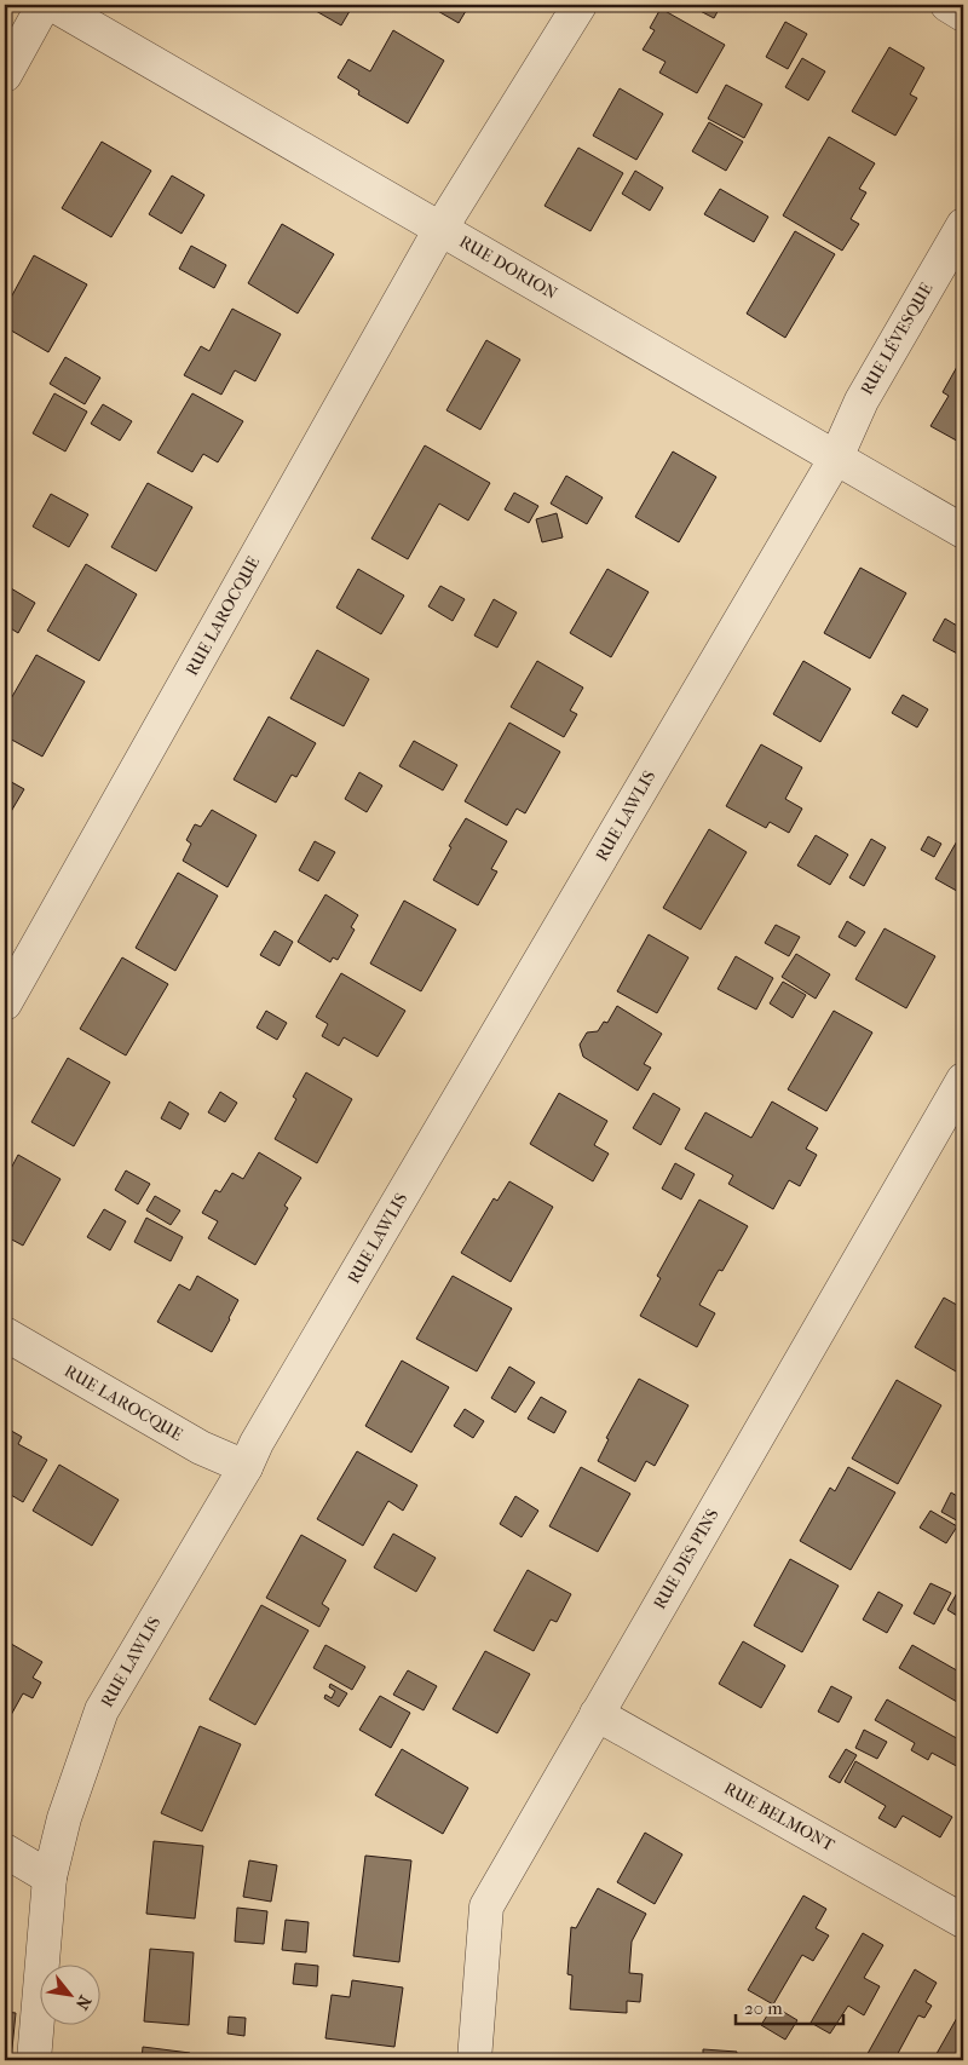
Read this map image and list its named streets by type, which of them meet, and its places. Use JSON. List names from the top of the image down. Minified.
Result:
{"streets":{"street":["RUE DORION","RUE LÉVESQUE","RUE LAROCQUE","RUE LAWLIS","RUE DES PINS","RUE BELMONT"]},"crossings":[["RUE DORION","RUE LÉVESQUE"],["RUE DORION","RUE LAROCQUE"],["RUE DORION","RUE LAWLIS"],["RUE LÉVESQUE","RUE LAWLIS"],["RUE LAROCQUE","RUE LAWLIS"],["RUE DES PINS","RUE BELMONT"]],"scale_bar":"20 m","north":"bottom right"}
